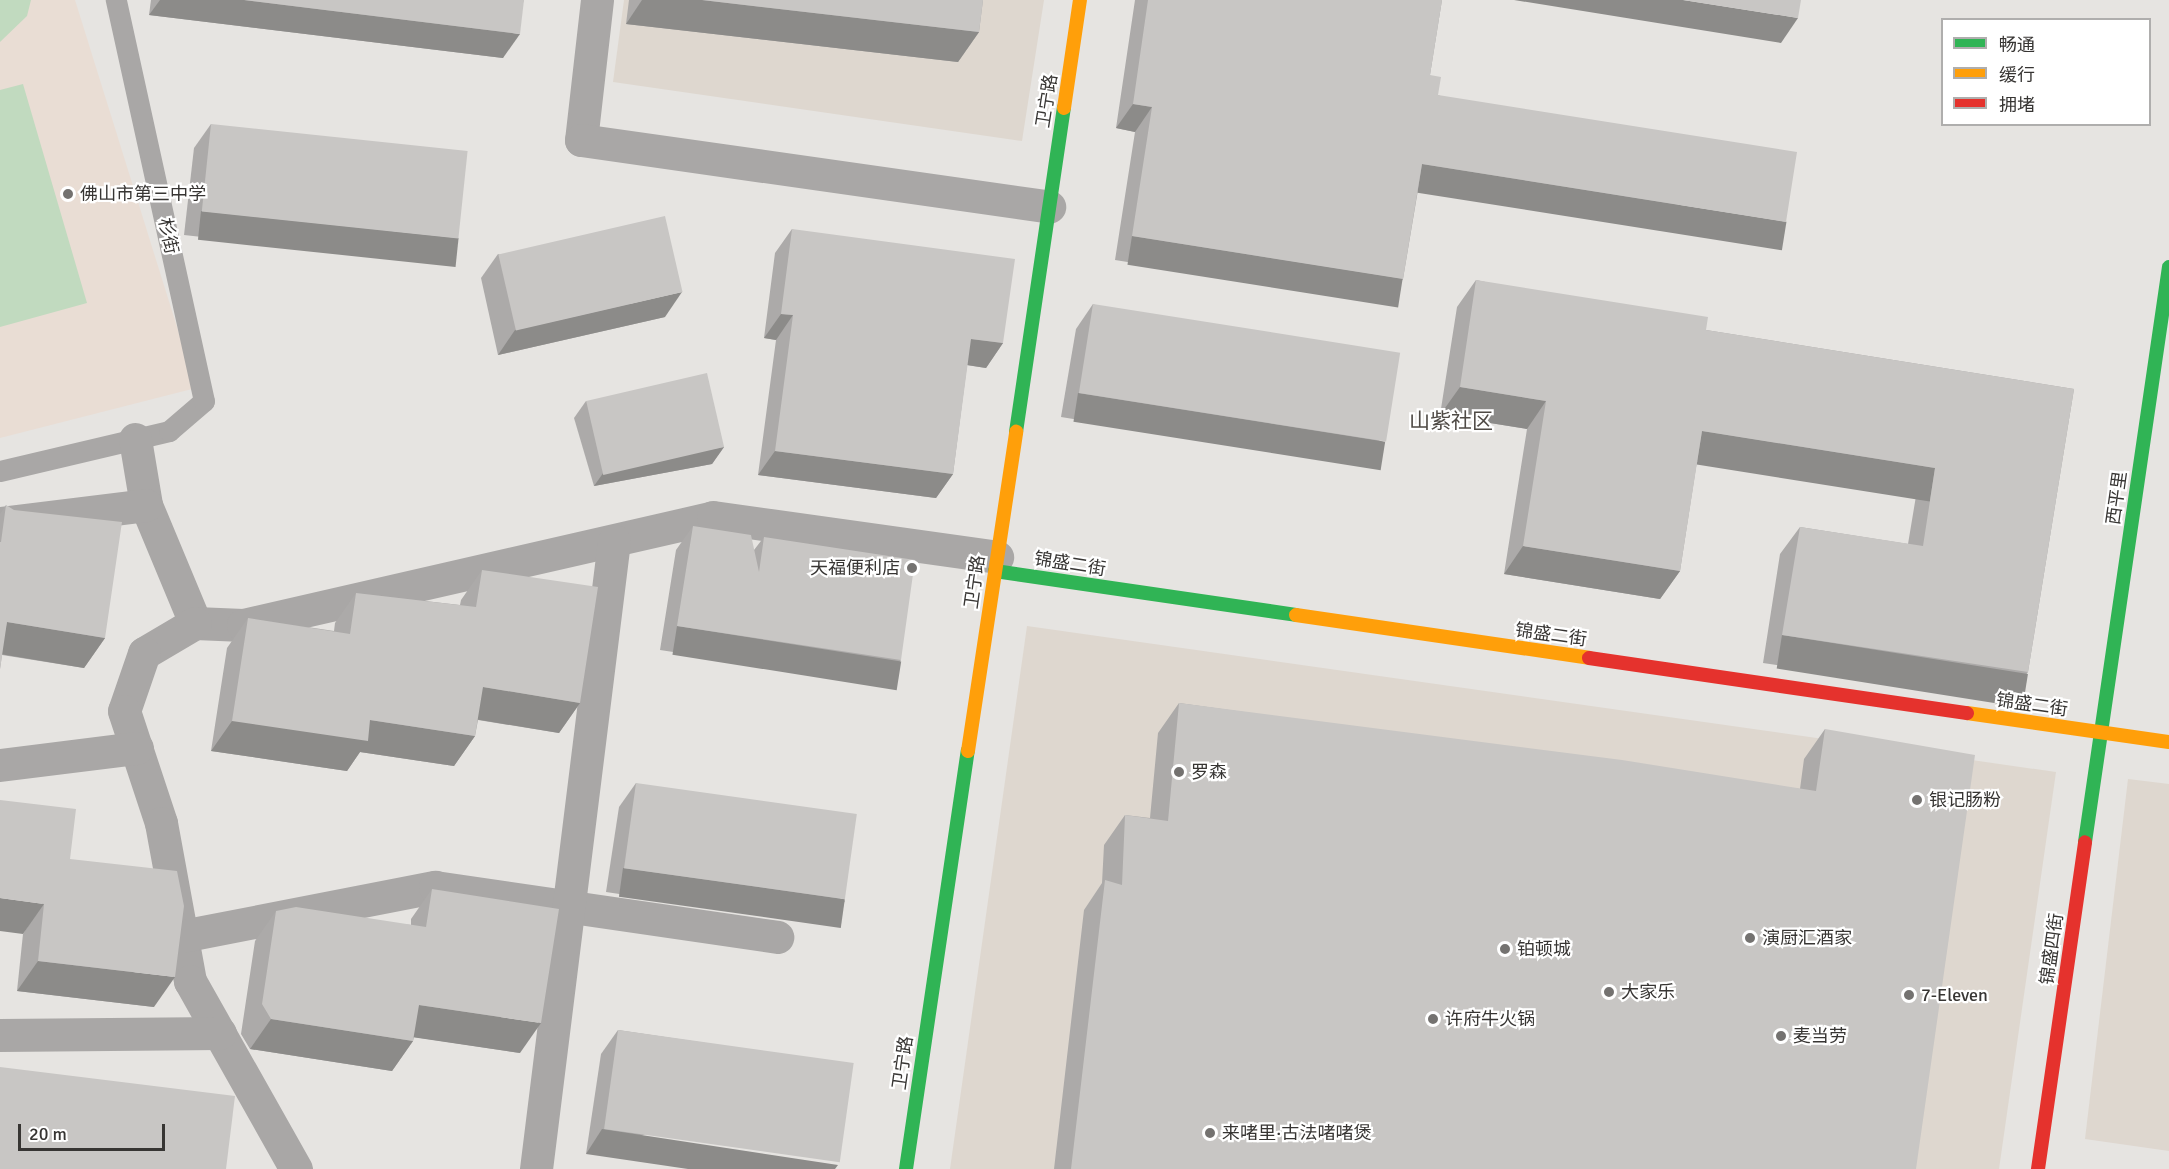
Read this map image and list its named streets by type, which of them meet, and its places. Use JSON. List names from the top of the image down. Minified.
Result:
{"streets":{"street":["卫宁路","西平里","锦盛二街","锦盛四街"],"lane":["杉街"]},"crossings":[["卫宁路","锦盛二街"],["西平里","锦盛二街"],["西平里","锦盛四街"],["锦盛二街","锦盛四街"]],"districts":["山紫社区"],"places":["佛山市第三中学","天福便利店","罗森","银记肠粉","演厨汇酒家","铂顿城","大家乐","7-Eleven","许府牛火锅","麦当劳","来啫里·古法啫啫煲"],"legend":["畅通","缓行","拥堵"],"scale_bar":"20 m"}
